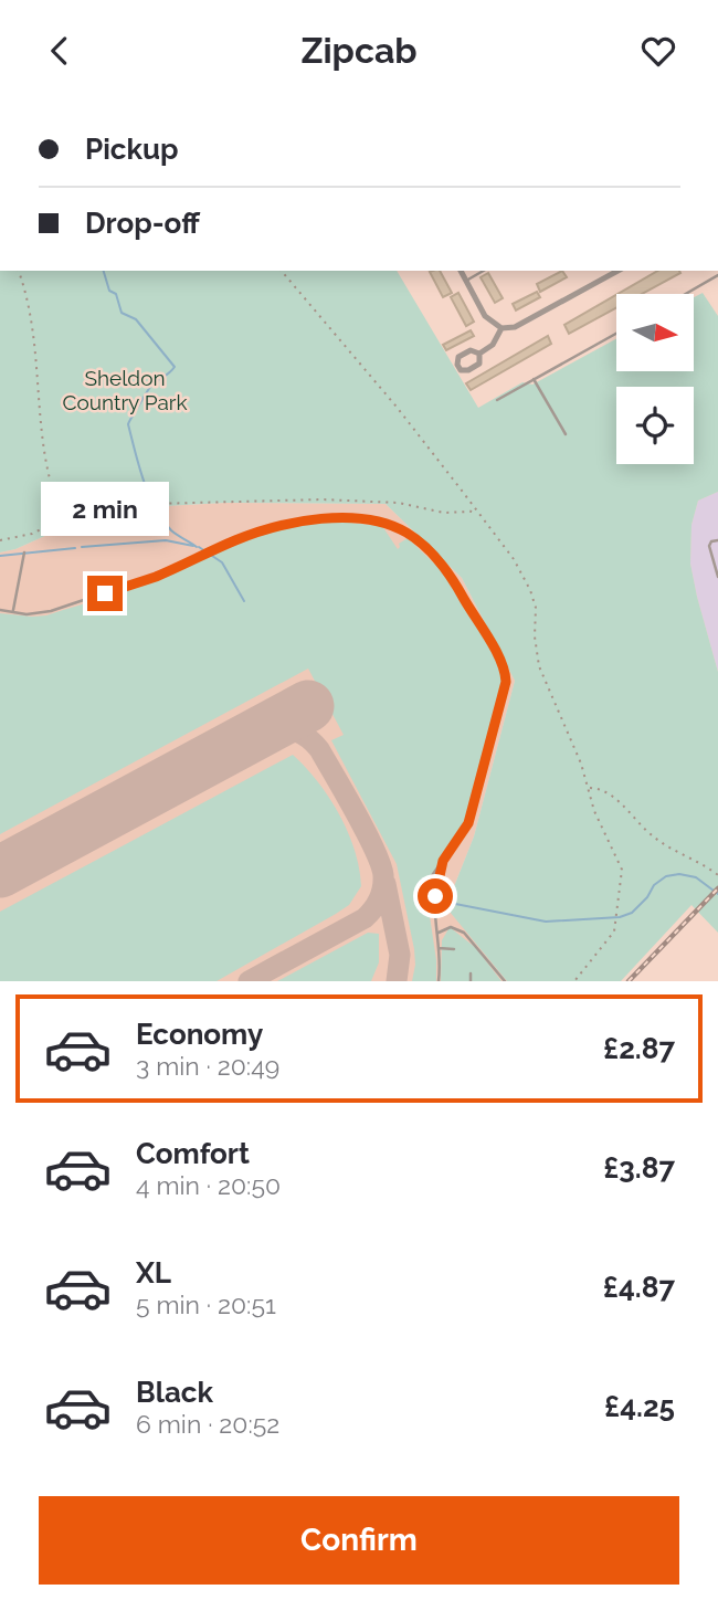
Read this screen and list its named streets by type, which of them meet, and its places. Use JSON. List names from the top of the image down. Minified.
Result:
{"parks":["Sheldon Country Park"],"north":"right","page":{"header":"Zipcab","banner":["Pickup","Drop-off"],"bubble":"2 min","list":[{"name":"Economy","note":"3 min · 20:49","value":"£2.87"},{"name":"Comfort","note":"4 min · 20:50","value":"£3.87"},{"name":"XL","note":"5 min · 20:51","value":"£4.87"},{"name":"Black","note":"6 min · 20:52","value":"£4.25"}],"buttons":"Confirm"}}
